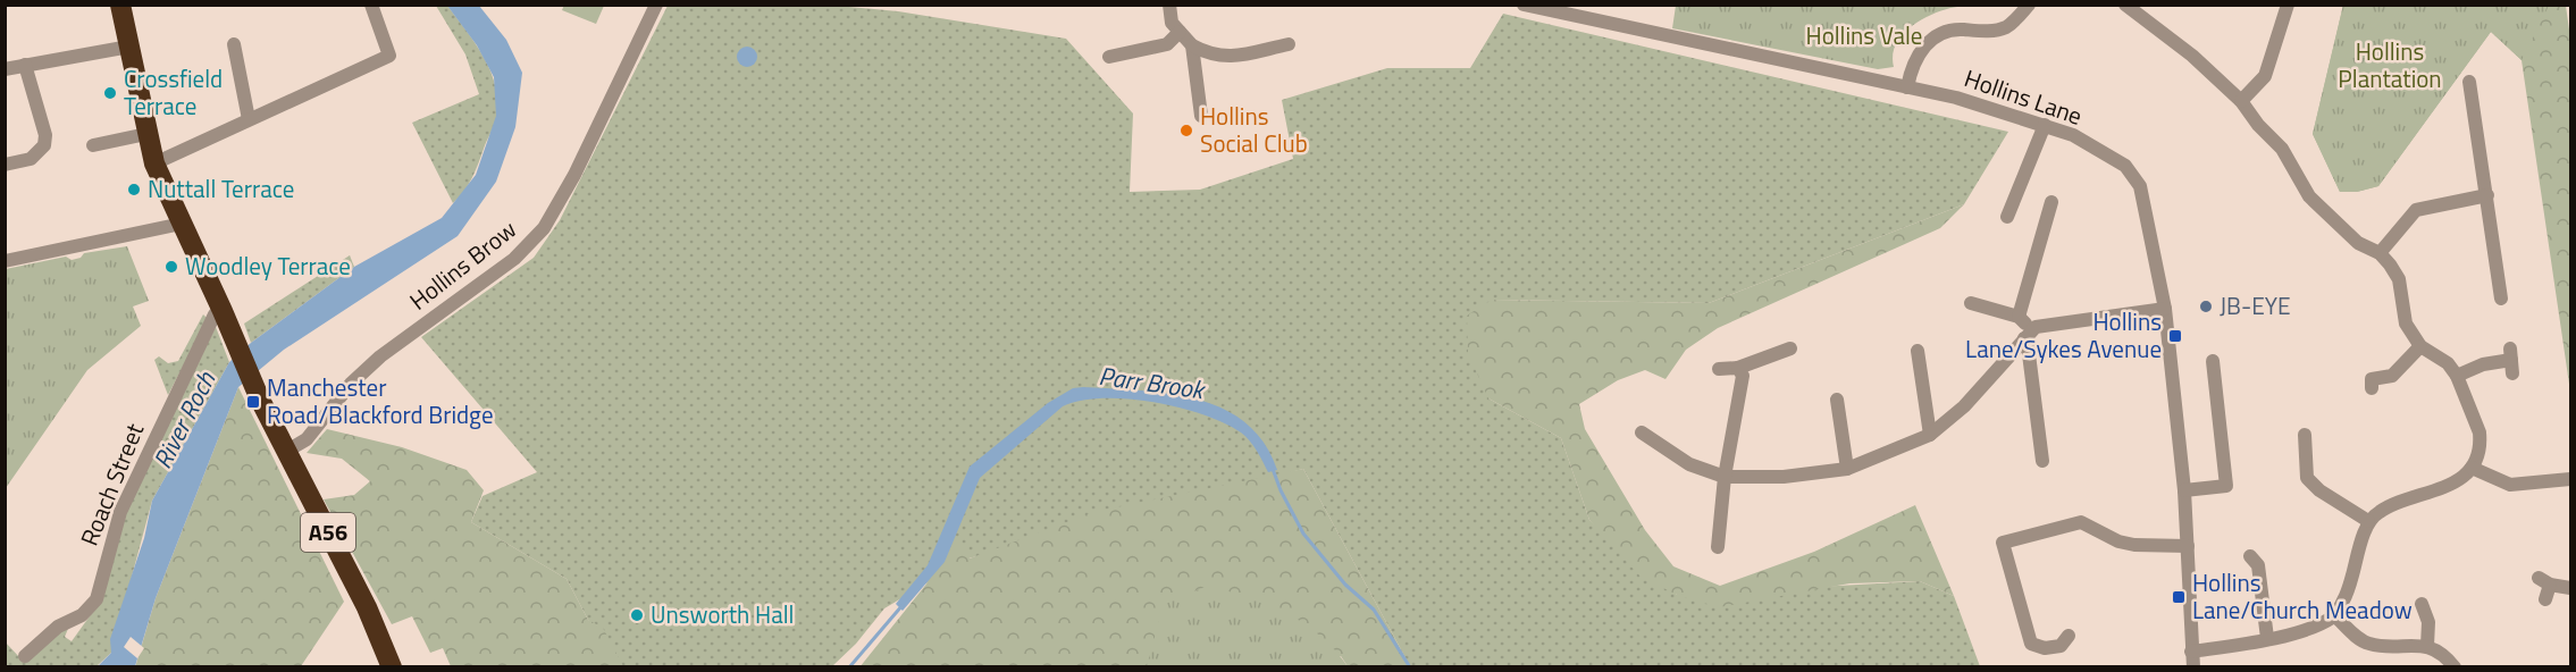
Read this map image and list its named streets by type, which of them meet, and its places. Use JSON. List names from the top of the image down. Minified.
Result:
{"streets":{"highway":["A56"],"street":["Hollins Lane","Hollins Brow","Roach Street"]},"crossings":[["Hollins Brow","A56"],["Roach Street","A56"]],"water":["Parr Brook","River Roch"],"parks":["Hollins Vale","Hollins Plantation"],"places":{"other":["Crossfield Terrace","Hollins Social Club","Nuttall Terrace","Woodley Terrace","JB-EYE","Unsworth Hall"],"transit":["Hollins Lane/Sykes Avenue","Manchester Road/Blackford Bridge","Hollins Lane/Church Meadow"]}}
